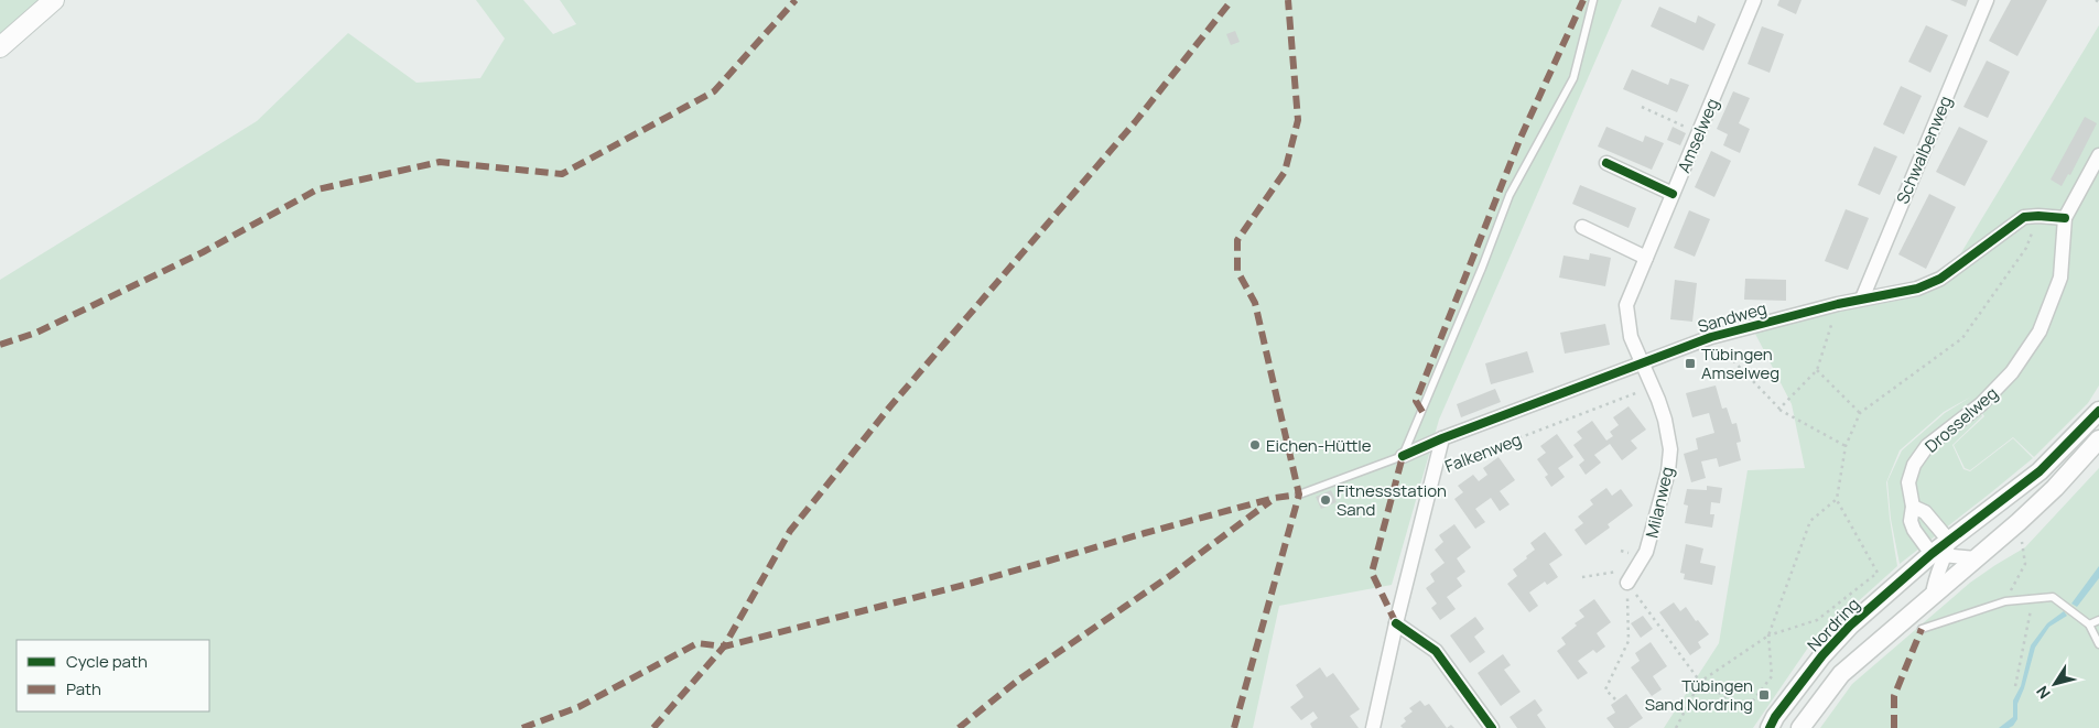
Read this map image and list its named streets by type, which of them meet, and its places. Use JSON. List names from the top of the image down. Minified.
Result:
{"streets":{"street":["Amselweg","Schwalbenweg","Sandweg","Drosselweg","Falkenweg","Milanweg","Nordring"]},"crossings":[["Amselweg","Sandweg"],["Amselweg","Milanweg"],["Schwalbenweg","Sandweg"],["Sandweg","Drosselweg"],["Sandweg","Falkenweg"],["Sandweg","Milanweg"],["Drosselweg","Nordring"],["Falkenweg","Milanweg"]],"places":{"transit":["Tübingen Amselweg","Tübingen Sand Nordring"],"other":["Eichen-Hüttle","Fitnessstation Sand"]},"legend":["Cycle path","Path"],"north":"bottom left"}
